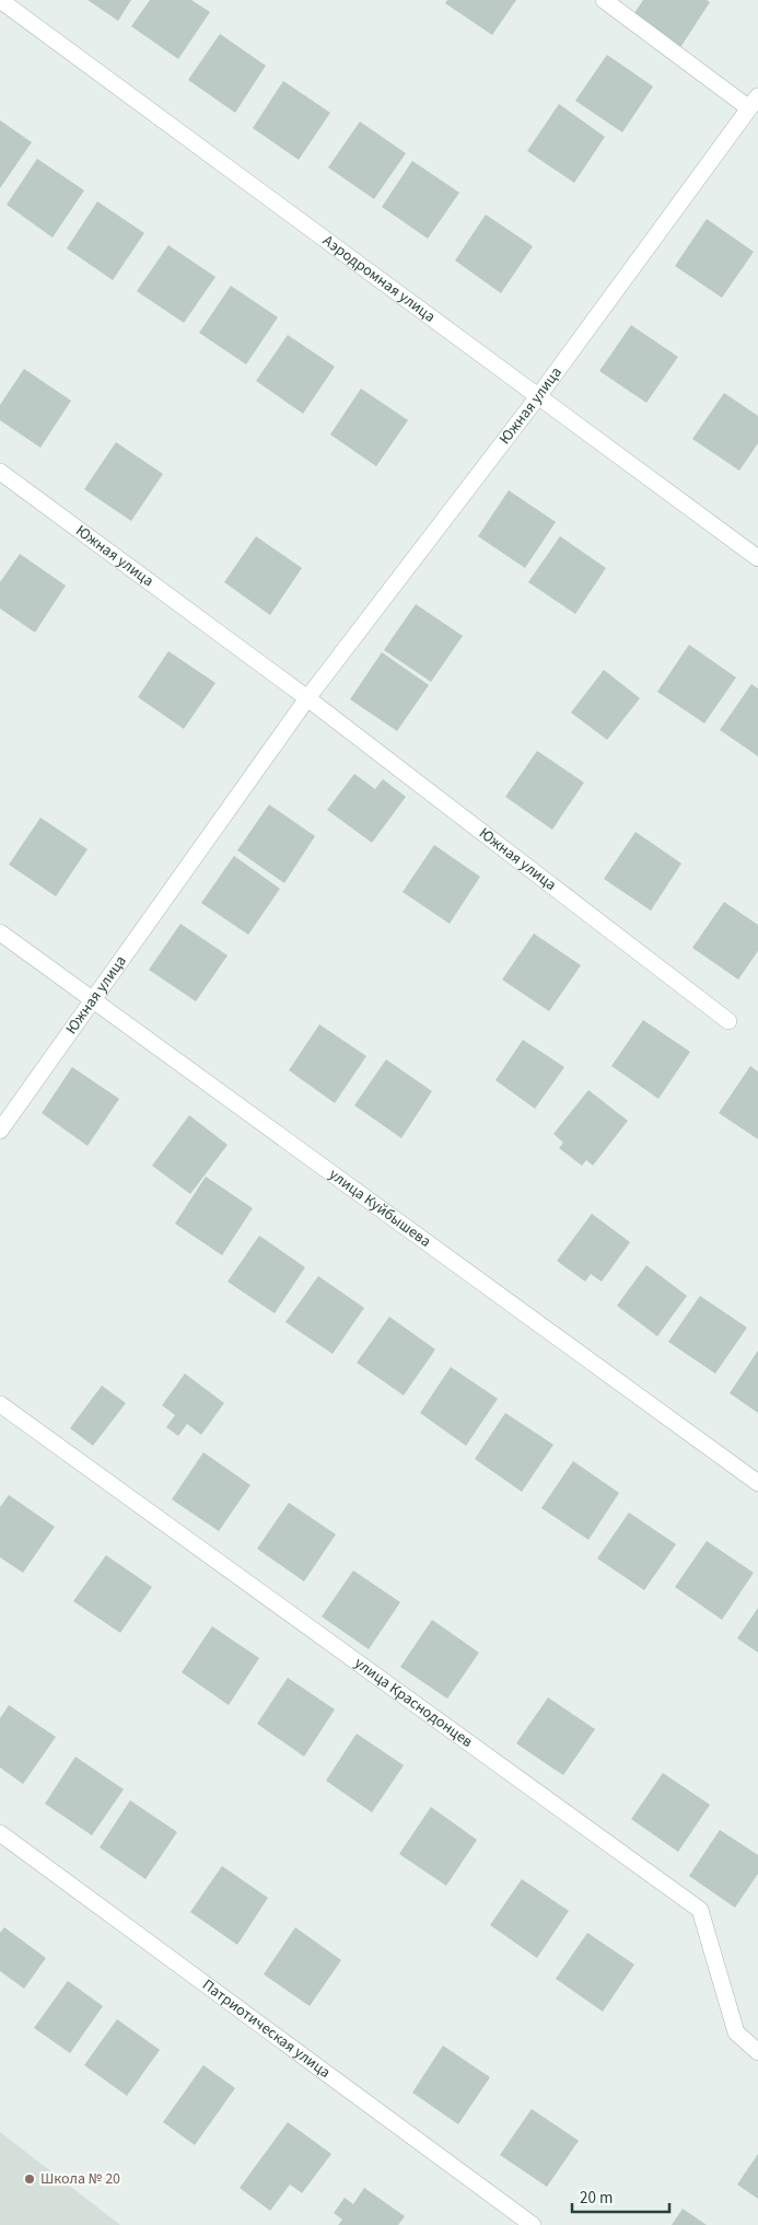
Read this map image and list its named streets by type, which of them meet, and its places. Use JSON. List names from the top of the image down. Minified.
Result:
{"streets":{"street":["Аэродромная улица","Южная улица","улица Куйбышева","улица Краснодонцев","Патриотическая улица"]},"crossings":[["Аэродромная улица","Южная улица"],["Южная улица","улица Куйбышева"]],"places":["Школа № 20"],"scale_bar":"20 m"}
